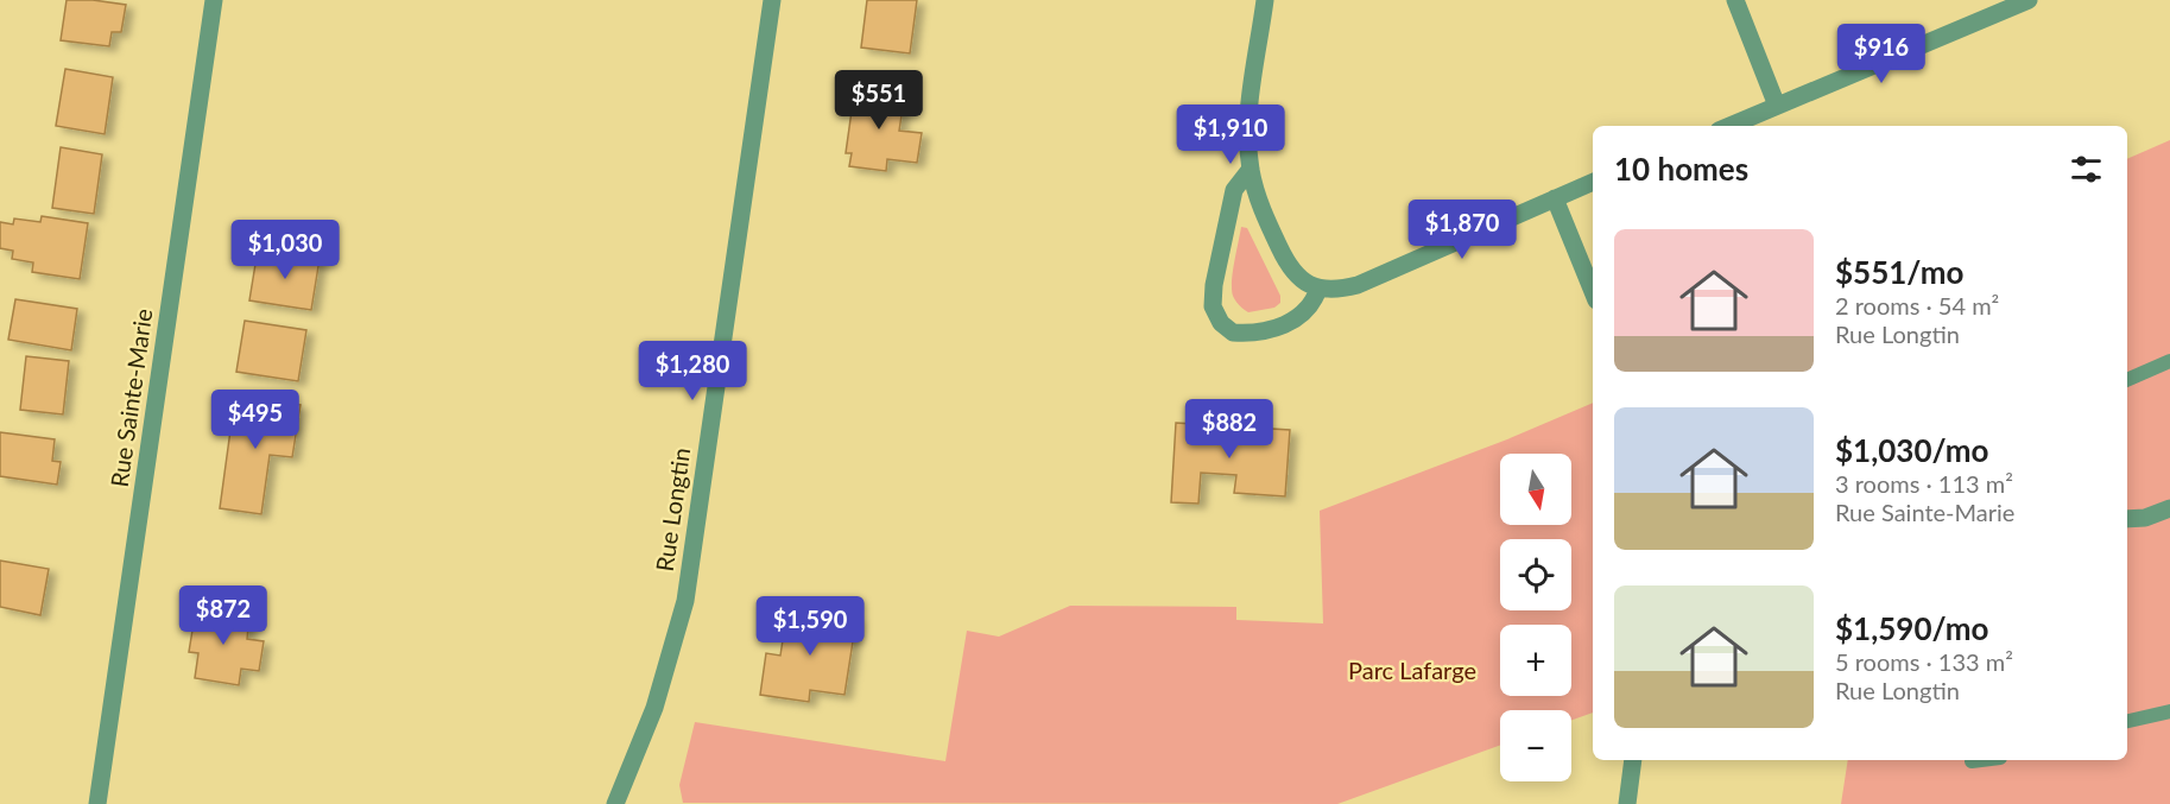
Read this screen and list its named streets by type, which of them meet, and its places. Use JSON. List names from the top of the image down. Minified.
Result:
{"streets":{"street":["Rue Sainte-Marie","Rue Longtin"]},"parks":["Parc Lafarge"],"north":"bottom","page":{"price":["$916","$551","$1,910","$1,870","$1,030","$1,280","$495","$882","$872","$1,590"],"heading":"10 homes","list":[{"name":"$551/mo","note":"2 rooms · 54 m² · Rue Longtin"},{"name":"$1,030/mo","note":"3 rooms · 113 m² · Rue Sainte-Marie"},{"name":"$1,590/mo","note":"5 rooms · 133 m² · Rue Longtin"}],"map_buttons":["+","−"]}}
